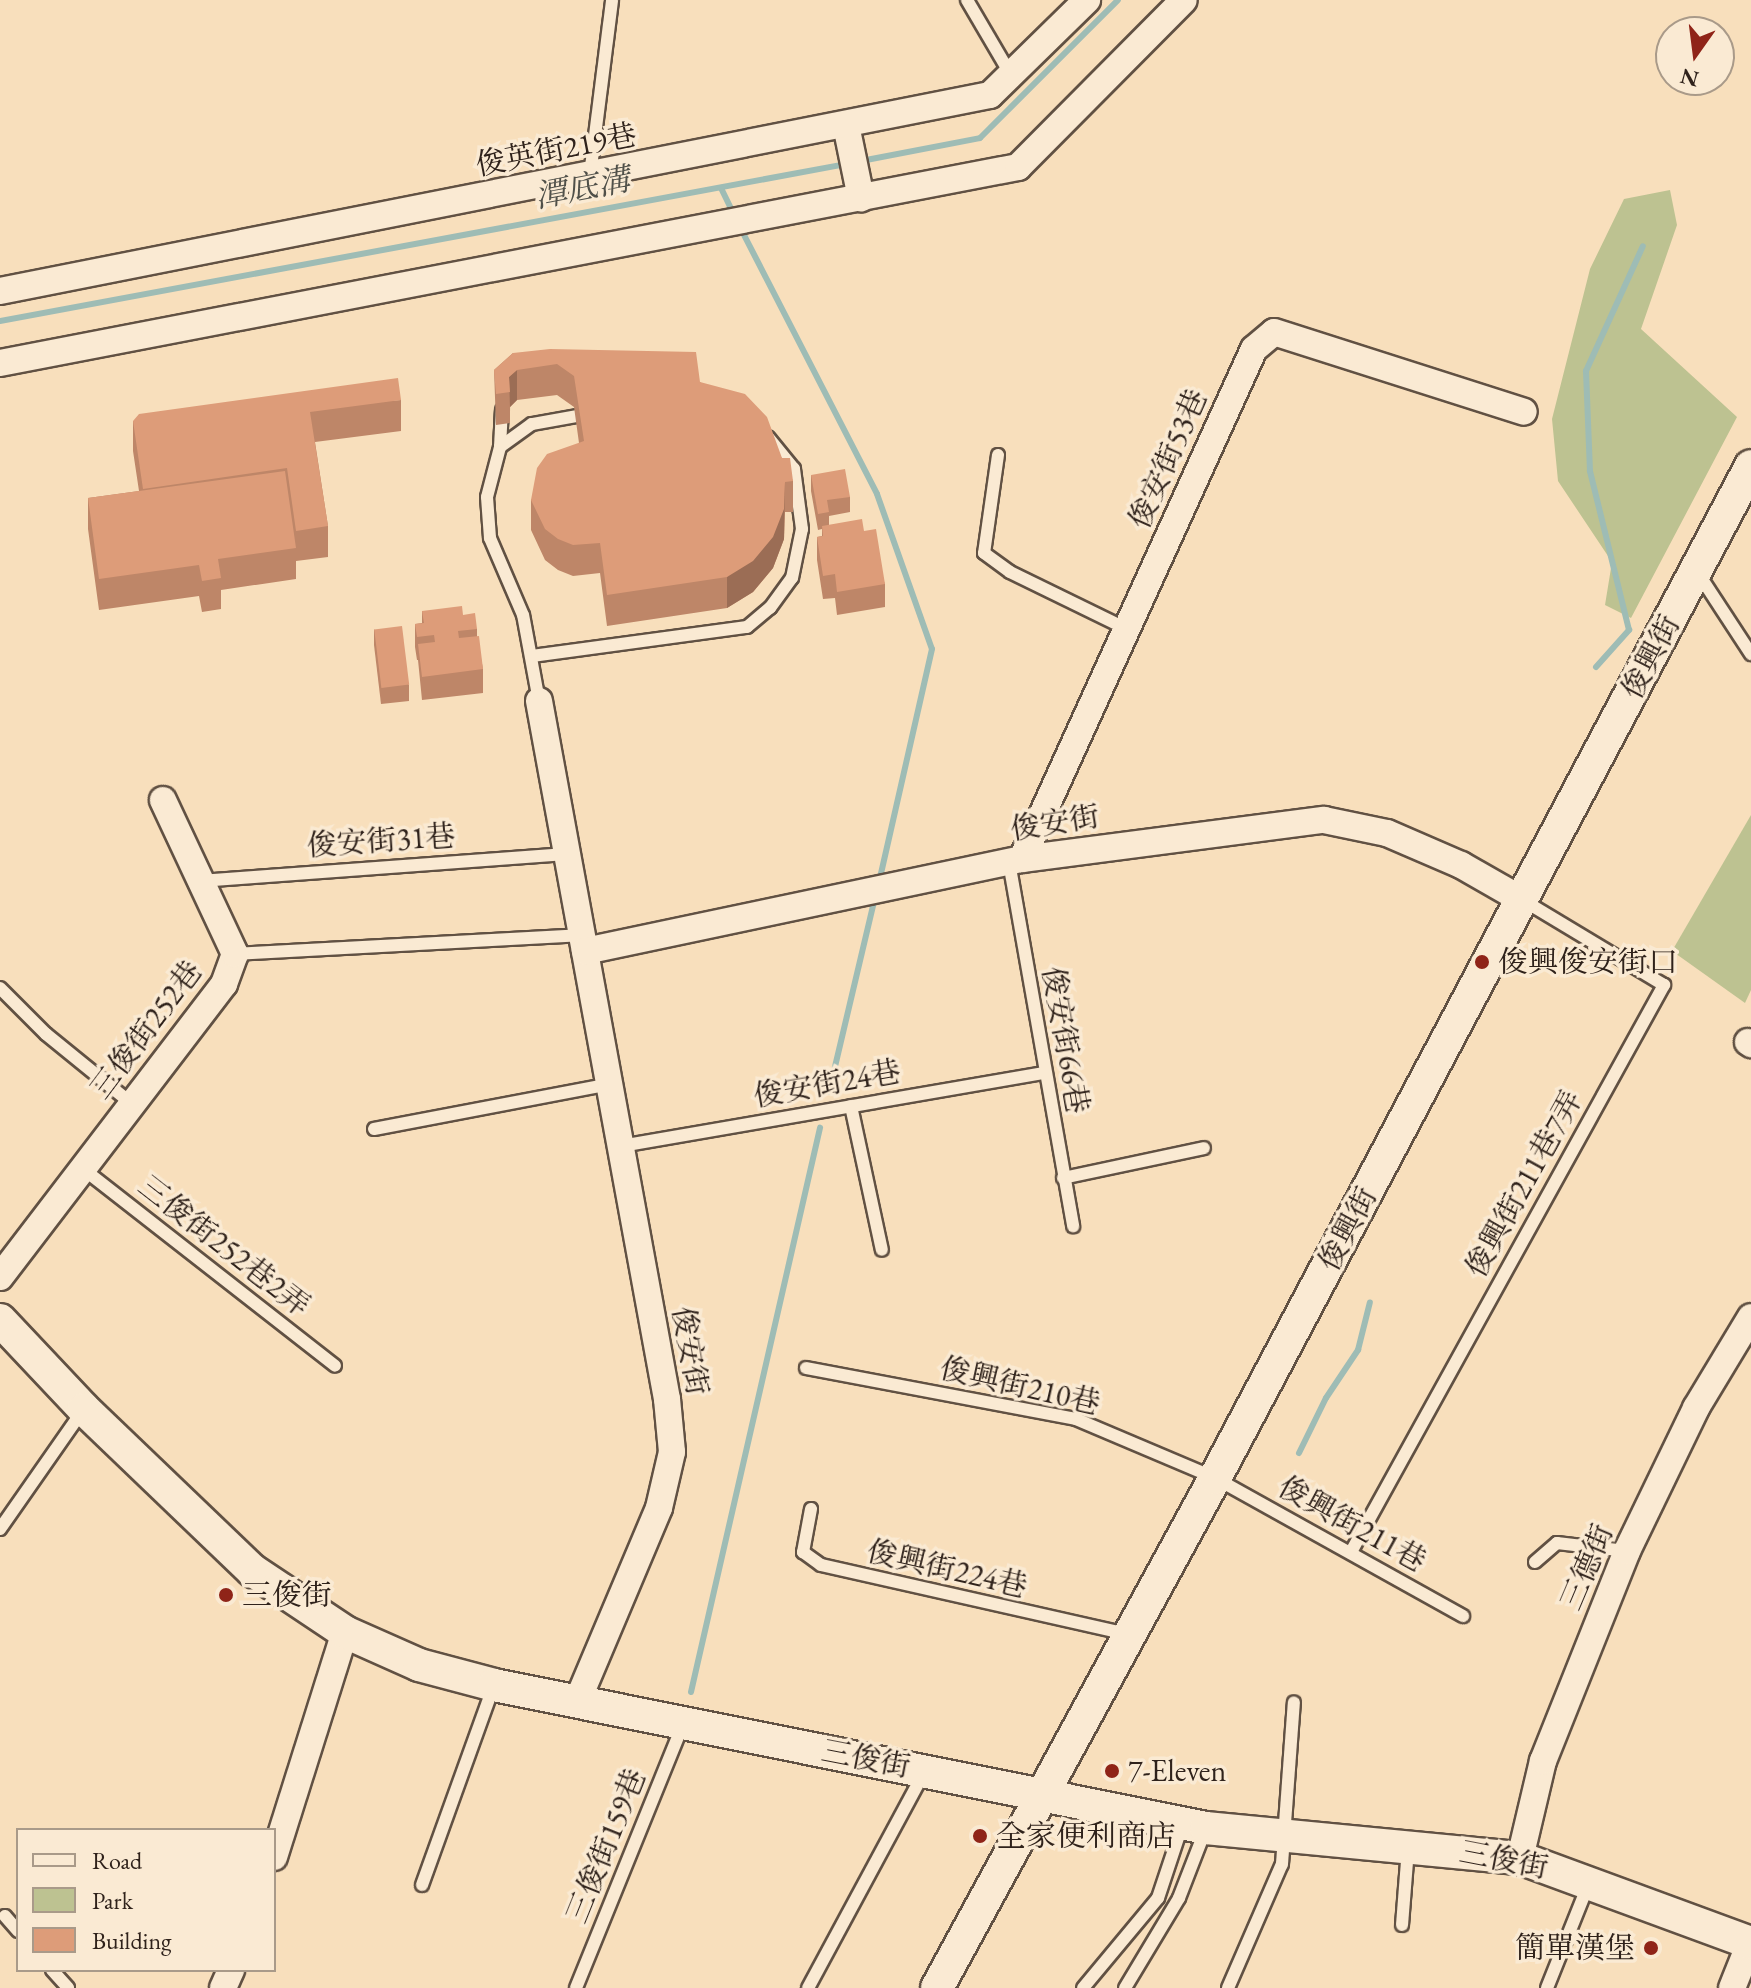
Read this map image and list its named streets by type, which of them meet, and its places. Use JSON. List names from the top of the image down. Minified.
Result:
{"streets":{"street":["俊英街219巷","俊安街53巷","俊興街","俊安街","三俊街252巷","三德街","三俊街"],"lane":["俊安街31巷","俊安街66巷","俊安街24巷","俊興街211巷7弄","三俊街252巷2弄","俊興街210巷","俊興街211巷","俊興街224巷","三俊街159巷"]},"crossings":[["俊安街53巷","俊安街"],["俊安街53巷","俊安街66巷"],["俊興街","俊安街"],["俊興街","俊興街211巷7弄"],["俊興街","俊興街210巷"],["俊興街","俊興街211巷"],["俊興街","俊興街224巷"],["俊興街","三俊街"],["俊安街","俊安街31巷"],["俊安街","俊安街66巷"],["俊安街","俊安街24巷"],["俊安街","俊興街211巷7弄"],["俊安街","三俊街"],["俊安街31巷","三俊街252巷"],["三俊街252巷","三俊街252巷2弄"],["俊安街66巷","俊安街24巷"],["俊興街211巷7弄","俊興街211巷"],["俊興街210巷","俊興街211巷"],["三德街","三俊街"],["三俊街","三俊街159巷"]],"water":["潭底溝"],"places":["俊興俊安街口","三俊街","7-Eleven","全家便利商店","簡單漢堡"],"legend":["Road","Park","Building"],"north":"bottom"}
